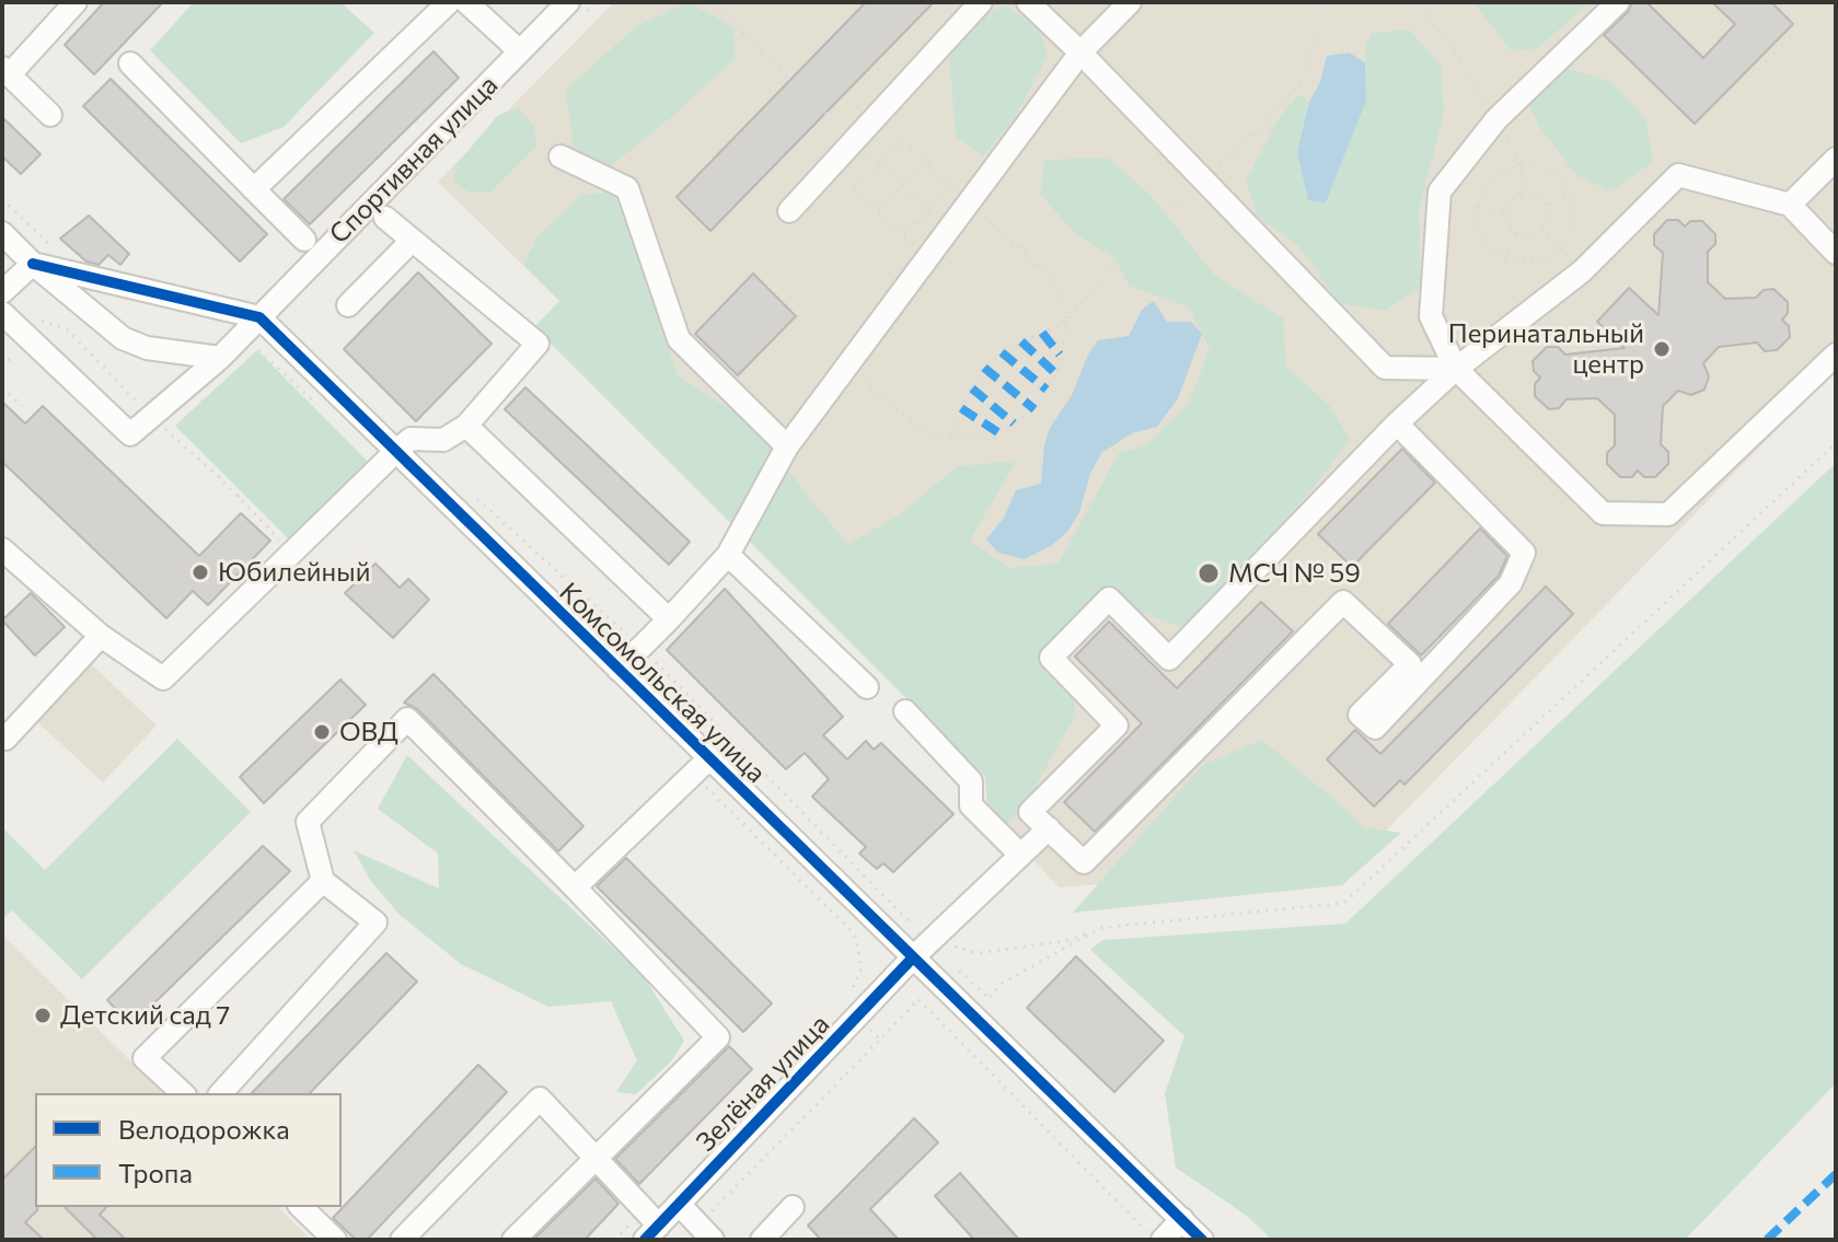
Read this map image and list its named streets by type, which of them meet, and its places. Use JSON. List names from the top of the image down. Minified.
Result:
{"streets":{"street":["Спортивная улица","Комсомольская улица","Зелёная улица"]},"crossings":[["Спортивная улица","Комсомольская улица"],["Комсомольская улица","Зелёная улица"]],"places":["Перинатальный центр","Юбилейный","МСЧ № 59","ОВД","Детский сад 7"],"legend":["Велодорожка","Тропа"]}
